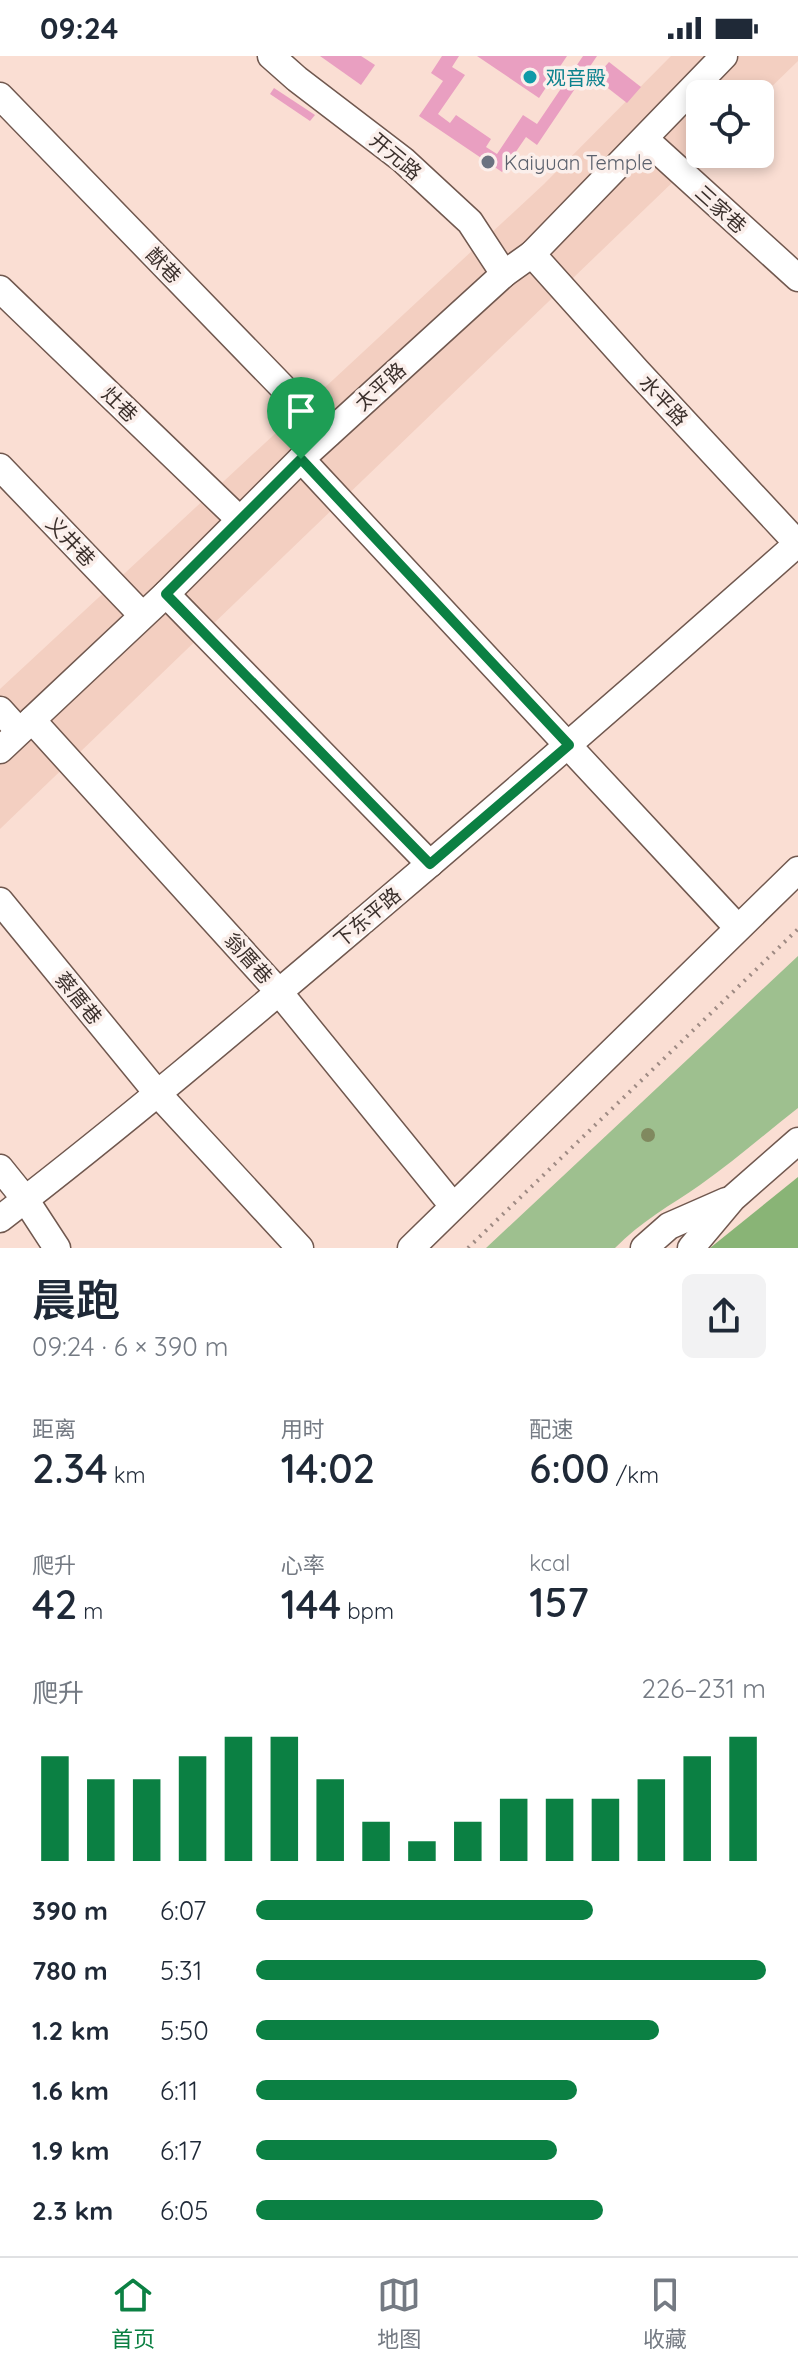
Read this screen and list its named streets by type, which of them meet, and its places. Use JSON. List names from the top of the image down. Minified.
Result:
{"streets":{"street":["开元路","三家巷","猷巷","太平路","水平路","灶巷","义井巷","下东平路","翁厝巷","蔡厝巷"]},"crossings":[["开元路","太平路"],["三家巷","太平路"],["猷巷","太平路"],["太平路","水平路"],["太平路","灶巷"],["太平路","义井巷"],["太平路","翁厝巷"],["水平路","下东平路"],["下东平路","翁厝巷"],["下东平路","蔡厝巷"]],"places":["观音殿","Kaiyuan Temple"],"page":{"status":"09:24","heading":["晨跑","09:24 · 6 × 390 m"],"stats":[["距离","2.34 km"],["用时","14:02"],["配速","6:00 /km"],["爬升","42 m"],["心率","144 bpm"],["kcal","157"]],"chart":["爬升","226–231 m"],"list":[{"name":"390 m","note":"6:07"},{"name":"780 m","note":"5:31"},{"name":"1.2 km","note":"5:50"},{"name":"1.6 km","note":"6:11"},{"name":"1.9 km","note":"6:17"},{"name":"2.3 km","note":"6:05"}],"tabs":["首页","地图","收藏"]}}
